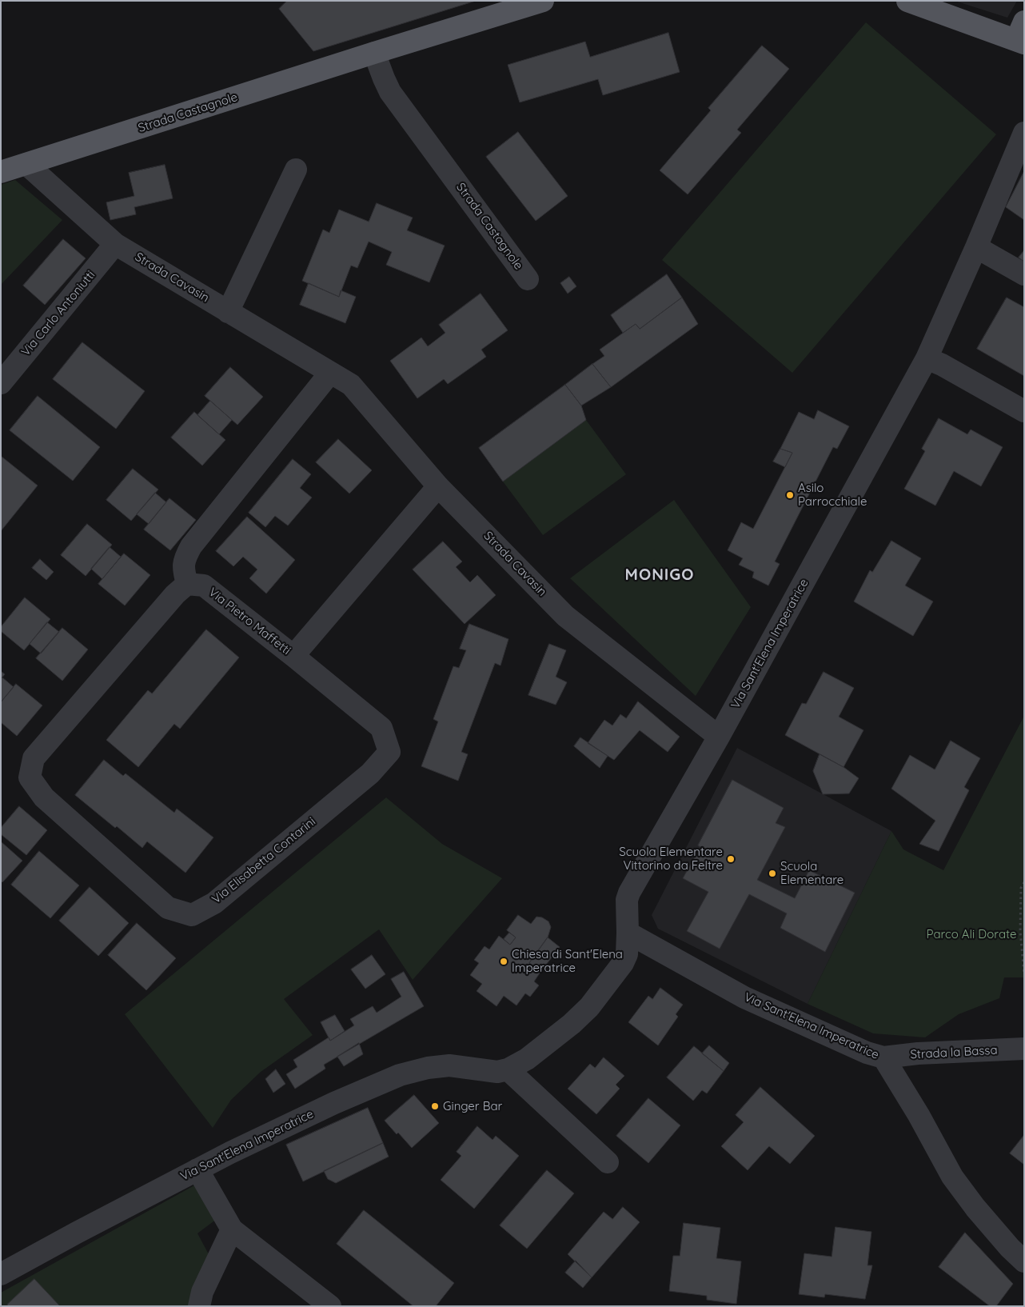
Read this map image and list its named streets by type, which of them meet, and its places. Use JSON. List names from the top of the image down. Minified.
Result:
{"streets":{"main road":["Strada Castagnole"],"street":["Strada Cavasin","Via Carlo Antoniutti","Via Pietro Maffetti","Via Sant'Elena Imperatrice","Via Elisabetta Contarini","Strada la Bassa"]},"crossings":[["Strada Castagnole","Strada Cavasin"],["Strada Cavasin","Via Carlo Antoniutti"],["Strada Cavasin","Via Pietro Maffetti"],["Strada Cavasin","Via Sant'Elena Imperatrice"],["Via Pietro Maffetti","Via Elisabetta Contarini"],["Via Sant'Elena Imperatrice","Strada la Bassa"]],"districts":["MONIGO"],"parks":["Parco Ali Dorate"],"places":["Asilo Parrocchiale","Scuola Elementare Vittorino da Feltre","Scuola Elementare","Chiesa di Sant'Elena Imperatrice","Ginger Bar"]}
